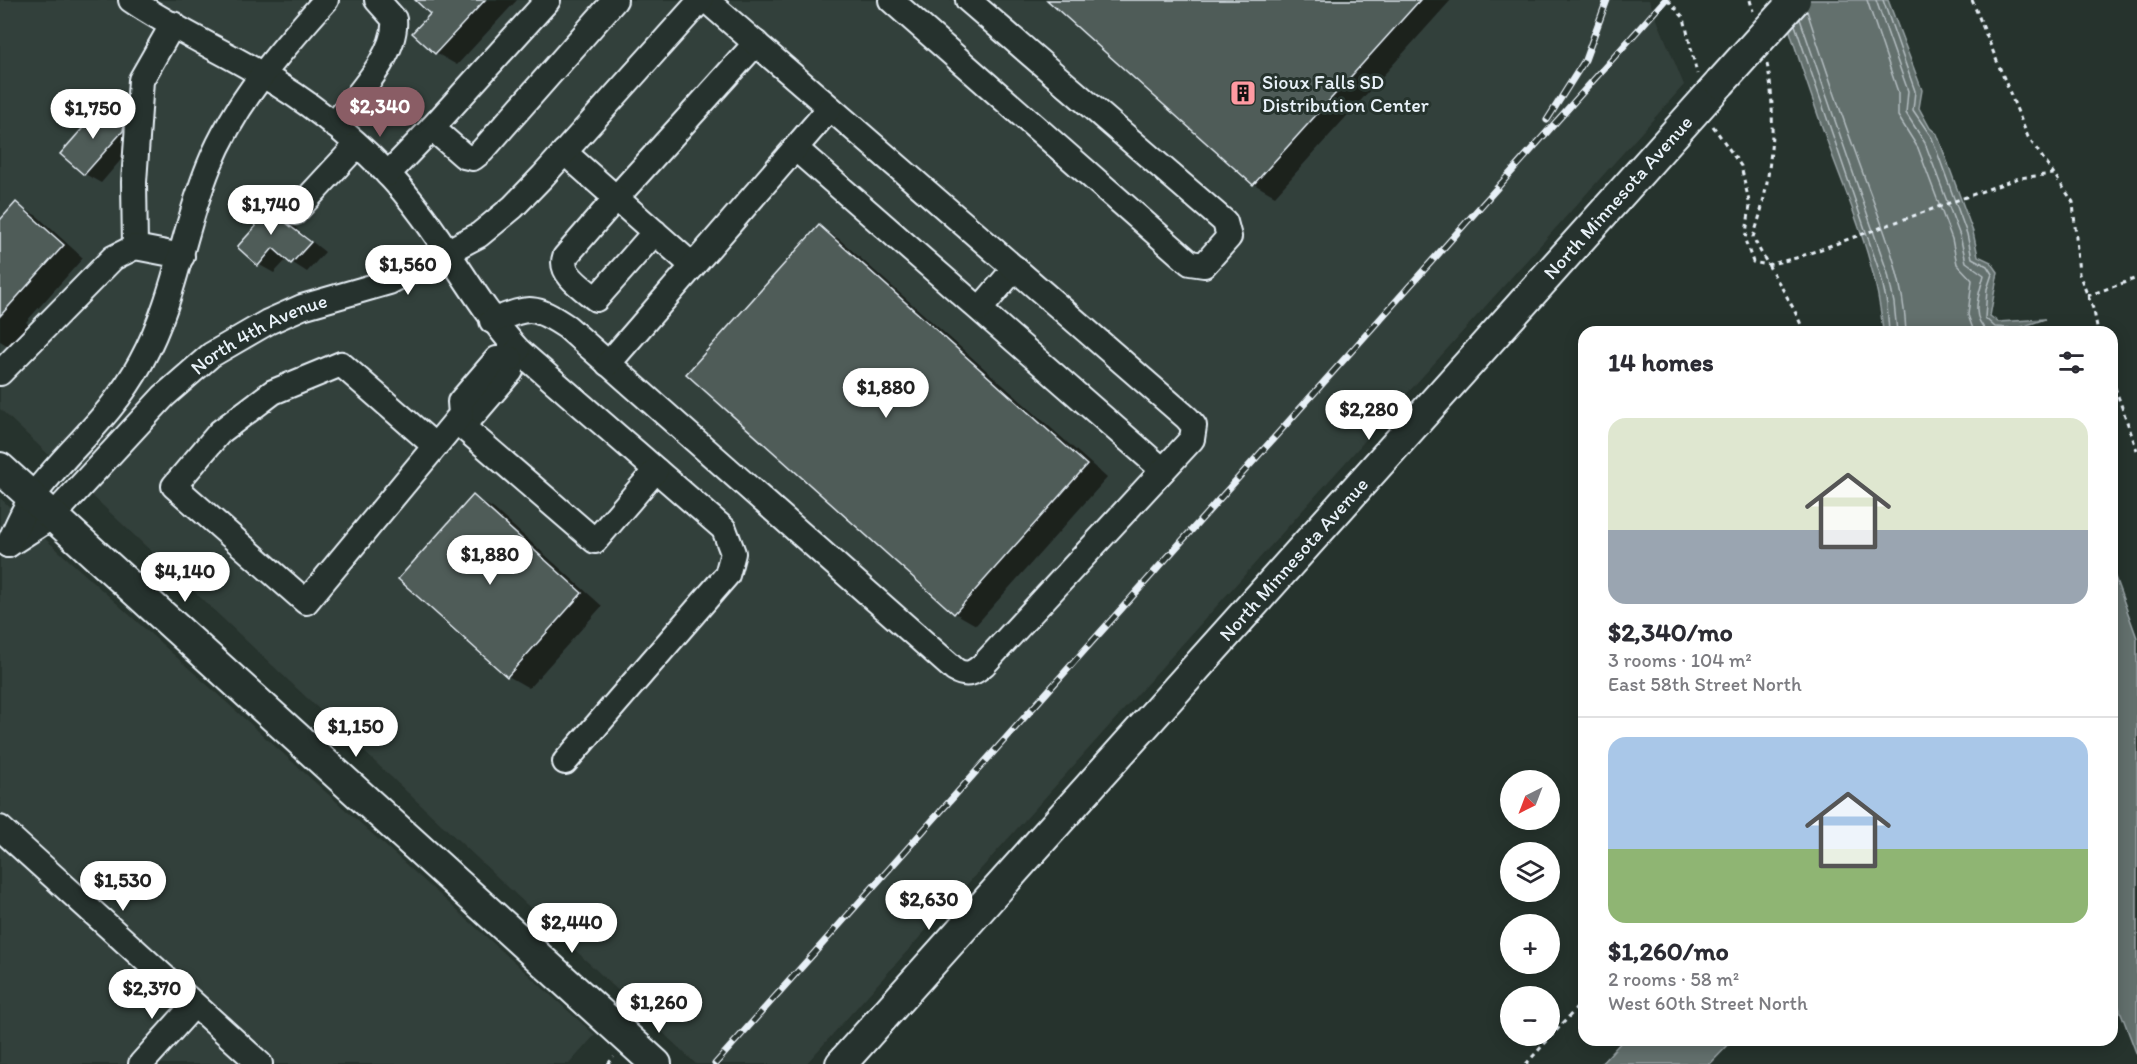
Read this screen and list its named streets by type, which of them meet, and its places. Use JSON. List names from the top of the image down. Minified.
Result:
{"streets":{"main road":["North Minnesota Avenue"],"street":["North 4th Avenue"]},"places":{"building":["Sioux Falls SD Distribution Center"]},"north":"bottom left","page":{"price":["$2,340","$1,750","$1,740","$1,560","$1,880","$2,280","$1,880","$4,140","$1,150","$1,530","$2,630","$2,440","$2,370","$1,260"],"heading":"14 homes","list":[{"name":"$2,340/mo","note":"3 rooms · 104 m² · East 58th Street North"},{"name":"$1,260/mo","note":"2 rooms · 58 m² · West 60th Street North"}],"map_buttons":["+","−"]}}
